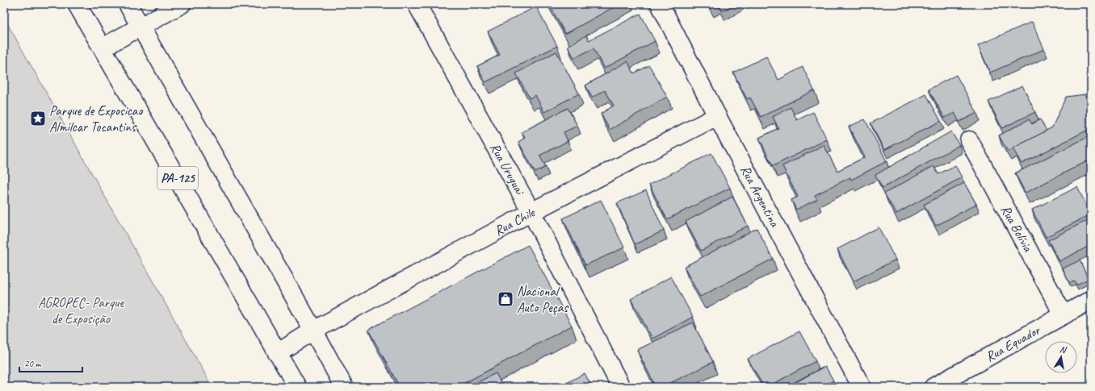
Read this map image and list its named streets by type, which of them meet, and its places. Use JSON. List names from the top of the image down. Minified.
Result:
{"streets":{"street":["Rua Uruguai","PA-125","Rua Argentina","Rua Chile","Rua Bolívia","Rua Equador"]},"crossings":[["Rua Uruguai","Rua Chile"],["PA-125","Rua Chile"],["Rua Argentina","Rua Chile"],["Rua Bolívia","Rua Equador"]],"parks":["AGROPEC- Parque de Exposição"],"places":{"place":["Parque de Exposicao Almilcar Tocantins"],"shop":["Nacional Auto Peças"]},"scale_bar":"20 m","north":"top"}
